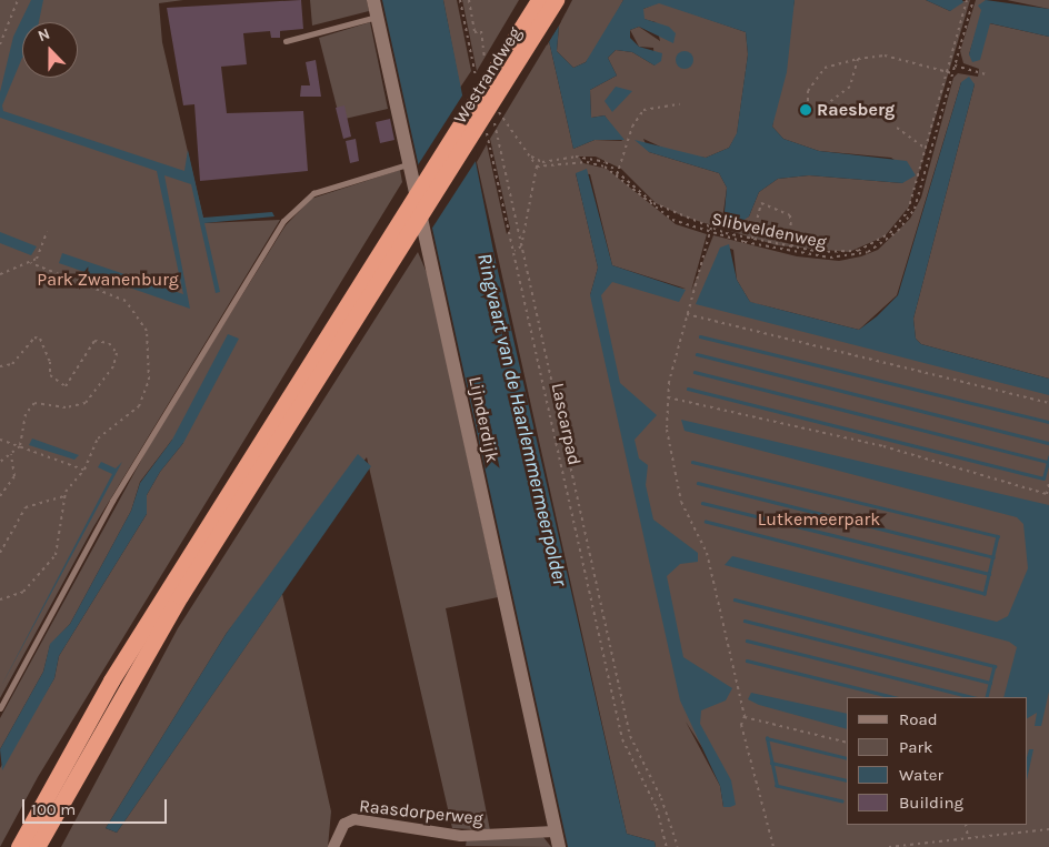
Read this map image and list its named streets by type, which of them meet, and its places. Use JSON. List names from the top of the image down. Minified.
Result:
{"streets":{"highway":["Westrandweg"],"street":["Lijnderdijk","Raasdorperweg"],"path":["Slibveldenweg","Lascarpad"]},"crossings":[["Lijnderdijk","Raasdorperweg"]],"water":["Ringvaart van de Haarlemmermeerpolder"],"parks":["Park Zwanenburg","Lutkemeerpark"],"places":["Raesberg"],"legend":["Road","Park","Water","Building"],"scale_bar":"100 m","north":"top"}
